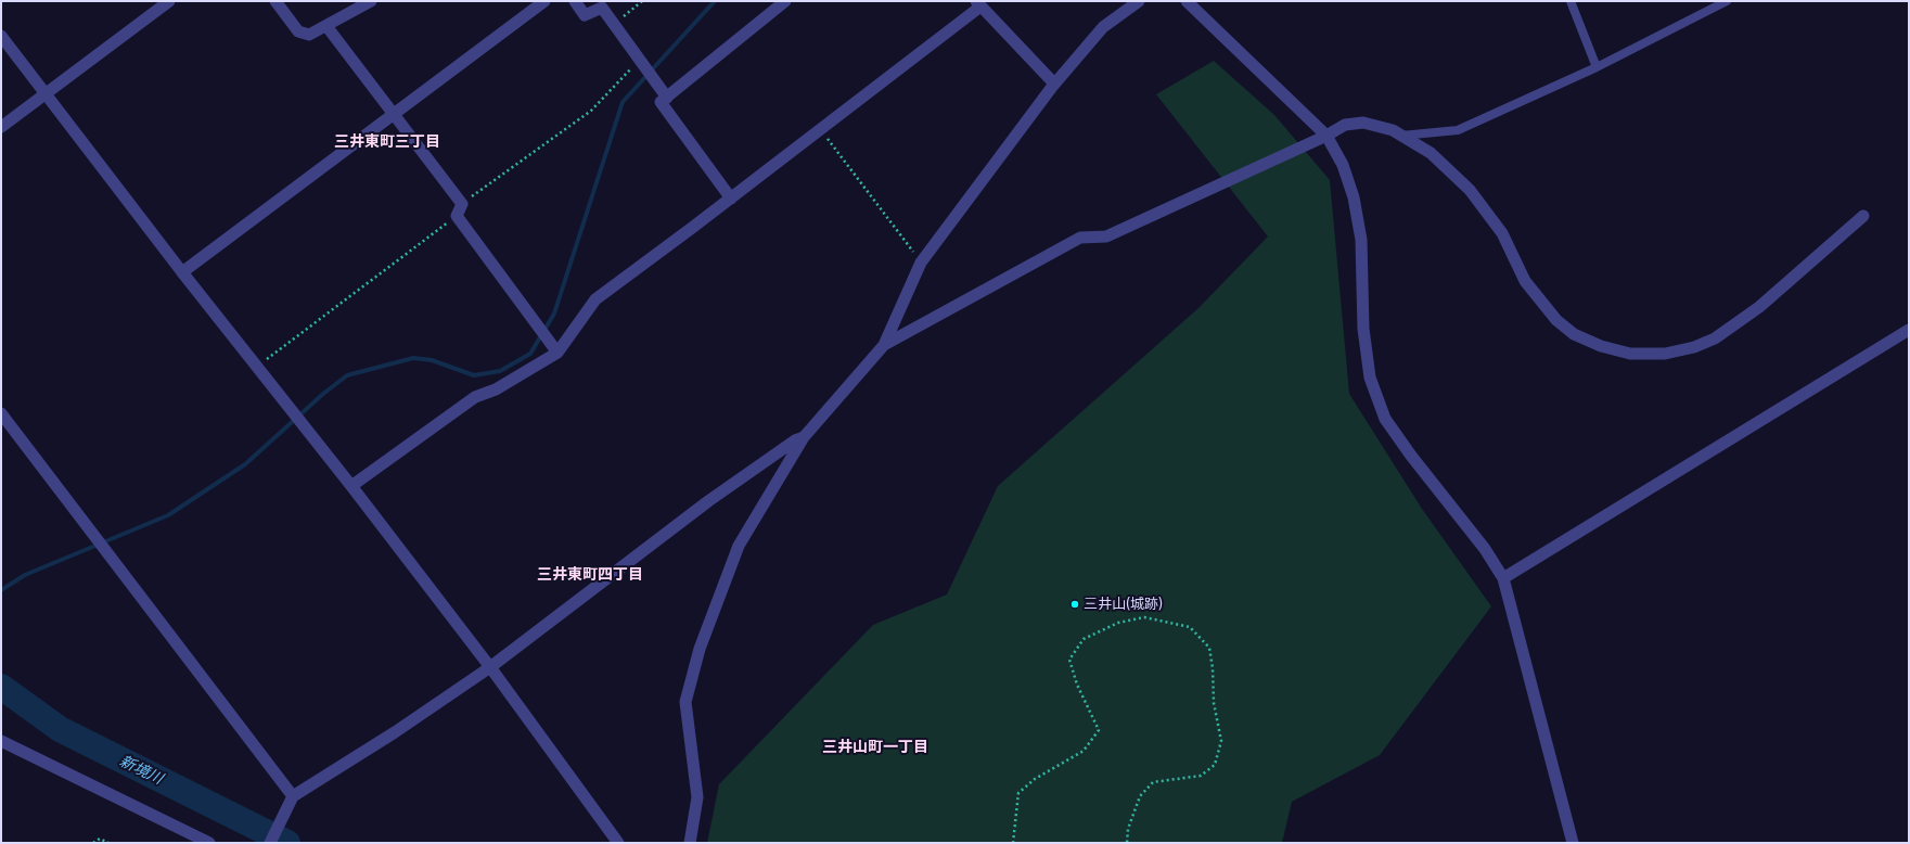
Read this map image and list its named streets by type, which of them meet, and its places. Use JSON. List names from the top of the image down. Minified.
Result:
{"districts":["三井東町三丁目","三井東町四丁目","三井山町一丁目"],"water":["新境川"],"places":["三井山(城跡)"]}
